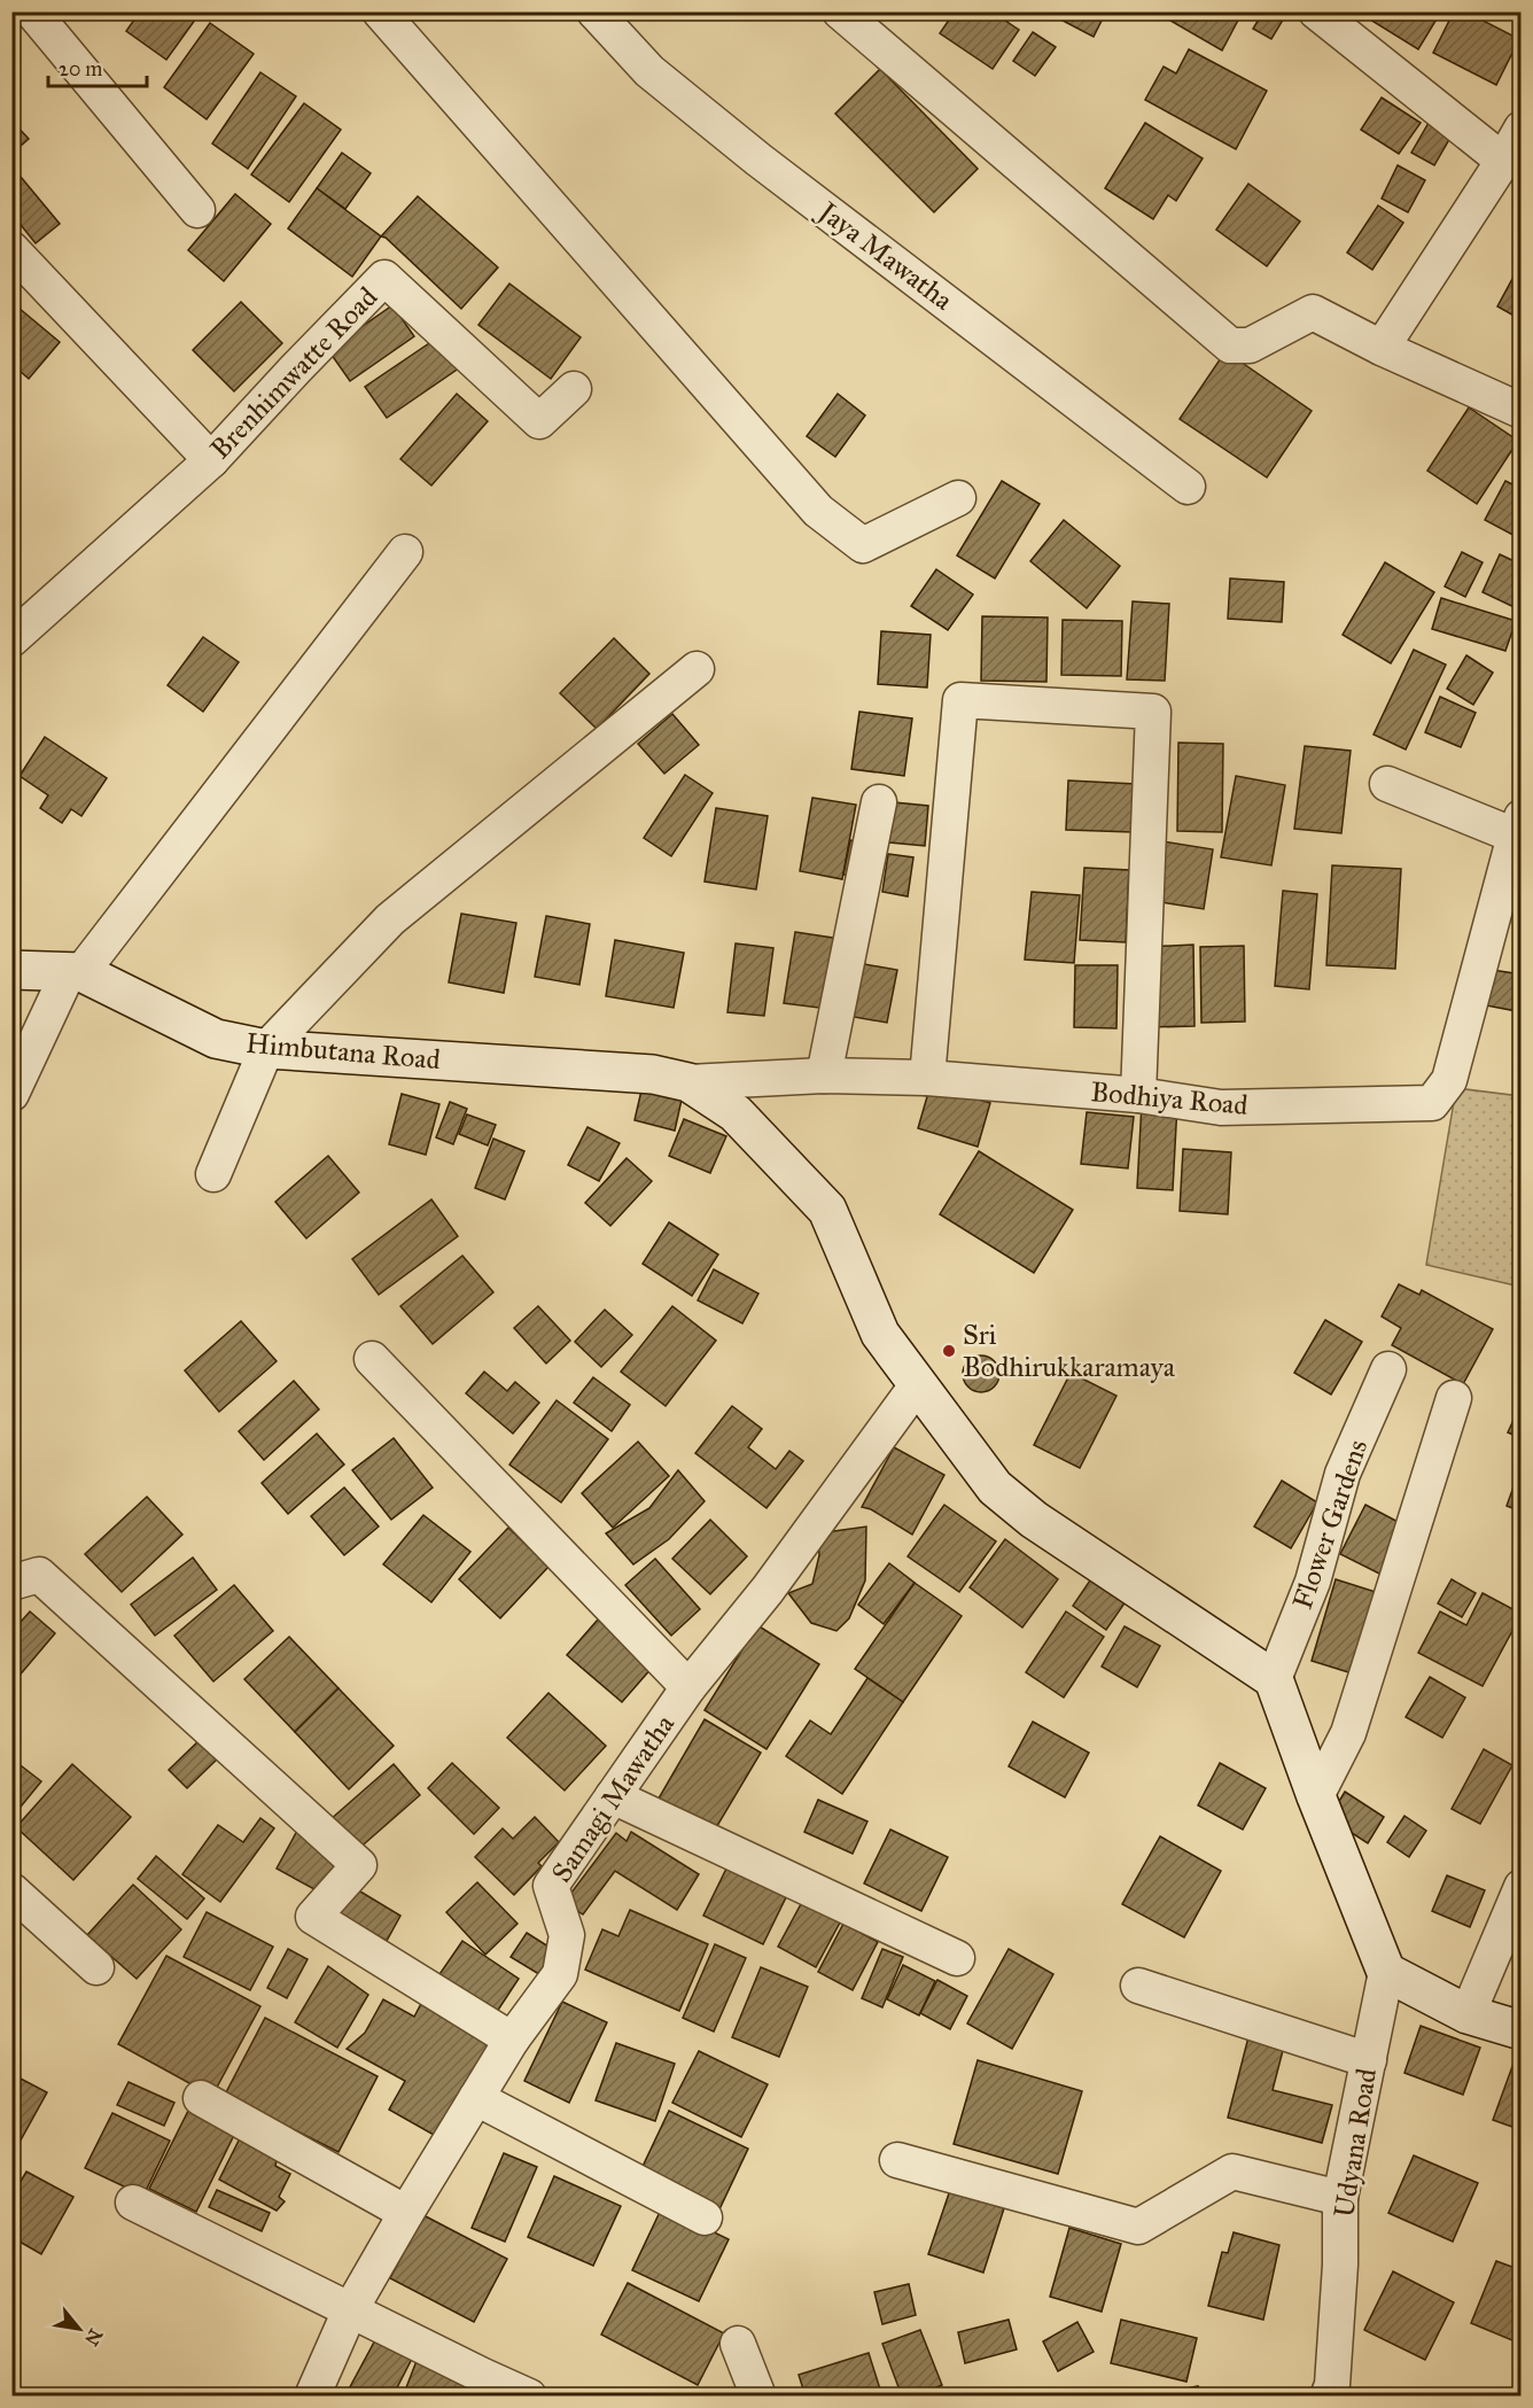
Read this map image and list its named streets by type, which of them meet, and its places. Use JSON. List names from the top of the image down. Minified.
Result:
{"streets":{"street":["Jaya Mawatha","Brenhimwatte Road","Himbutana Road","Bodhiya Road","Flower Gardens","Samagi Mawatha","Udyana Road"]},"crossings":[["Himbutana Road","Bodhiya Road"]],"places":["Sri Bodhirukkaramaya"],"scale_bar":"20 m","north":"bottom right"}
